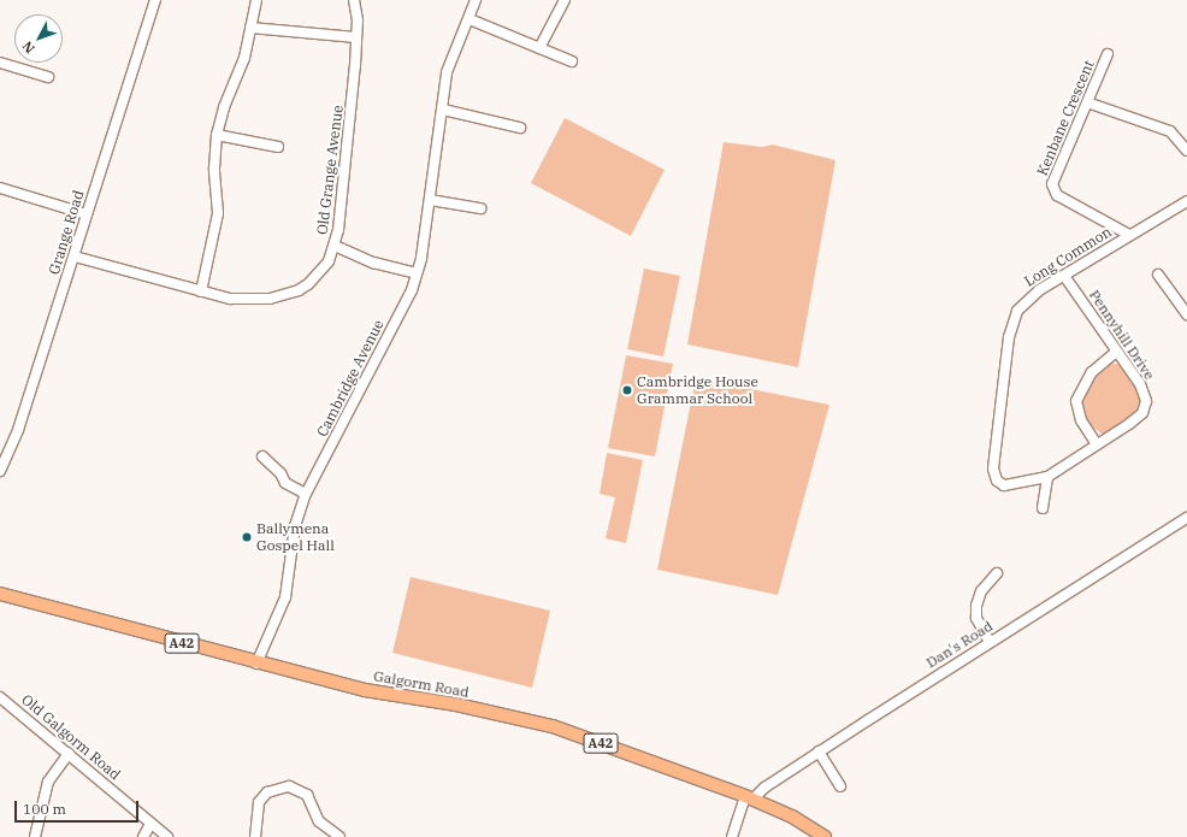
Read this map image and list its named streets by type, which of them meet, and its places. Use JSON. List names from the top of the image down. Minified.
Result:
{"streets":{"main road":["A42","Galgorm Road"],"street":["Kenbane Crescent","Old Grange Avenue","Grange Road","Long Common","Pennyhill Drive","Cambridge Avenue","Dan's Road","Old Galgorm Road"]},"crossings":[["Kenbane Crescent","Long Common"],["Old Grange Avenue","Grange Road"],["Long Common","Pennyhill Drive"],["Cambridge Avenue","Galgorm Road"],["Dan's Road","Galgorm Road"]],"places":["Cambridge House Grammar School","Ballymena Gospel Hall"],"scale_bar":"100 m","north":"bottom left"}
